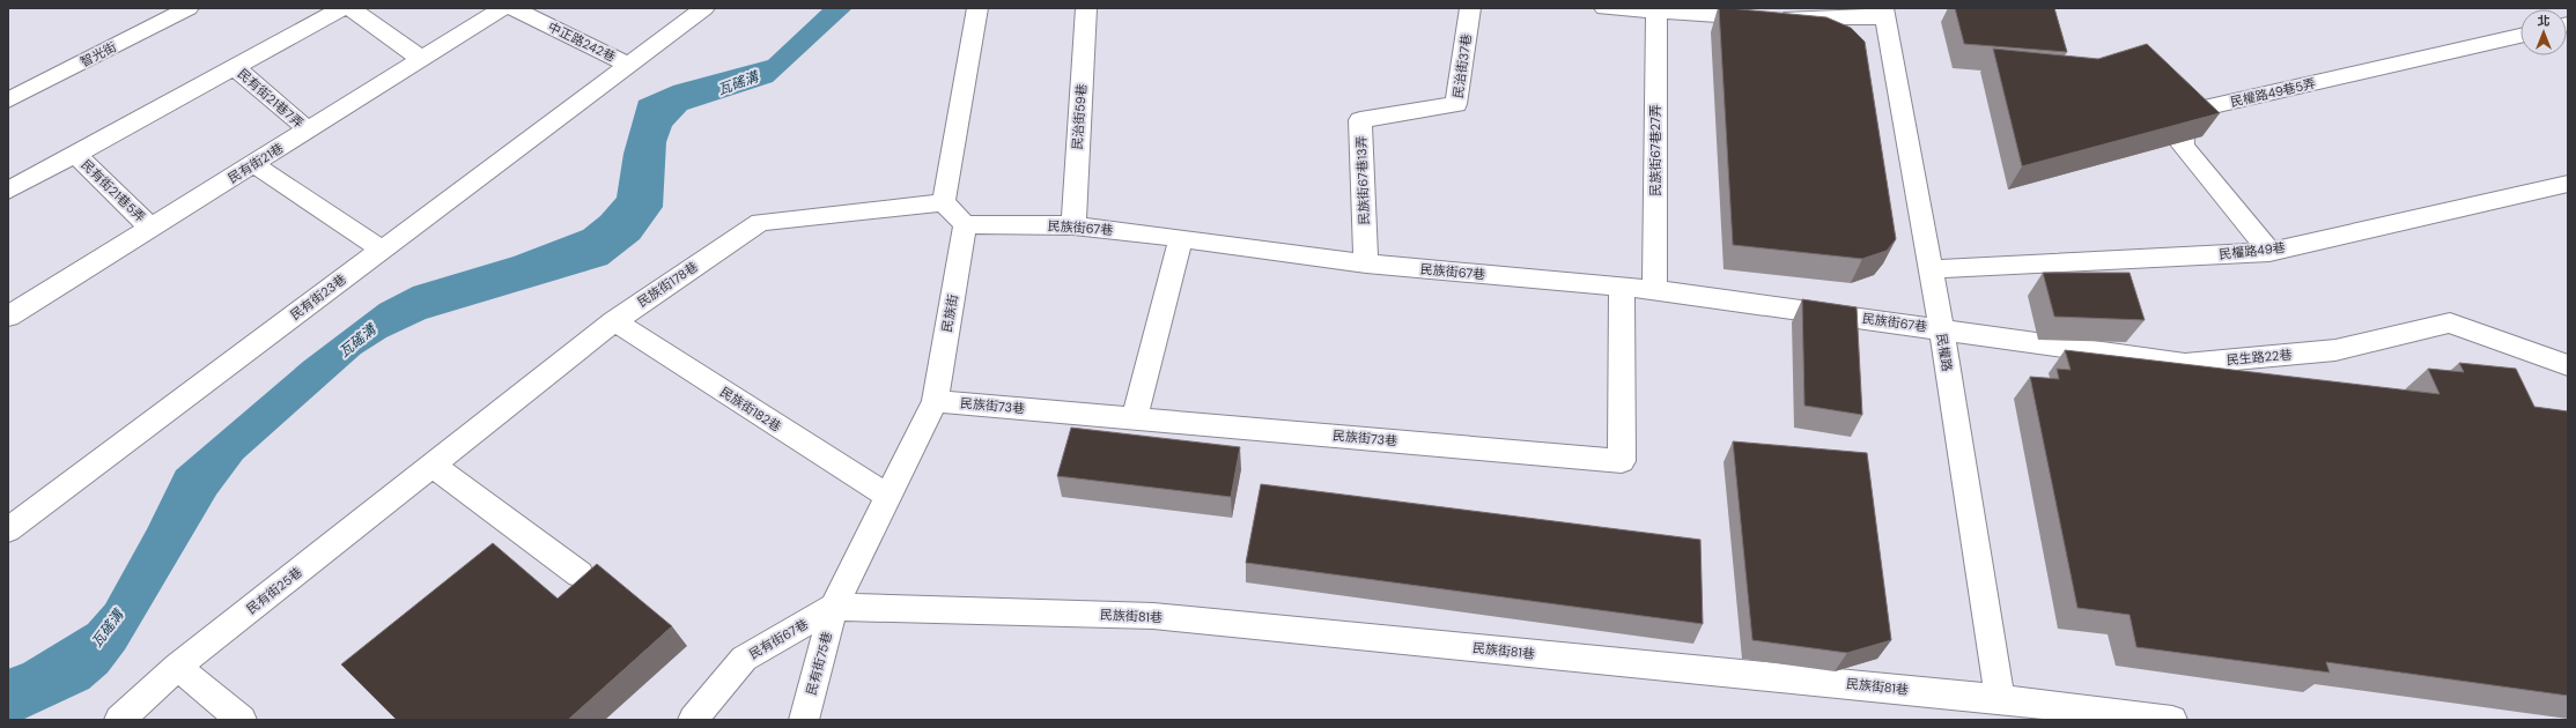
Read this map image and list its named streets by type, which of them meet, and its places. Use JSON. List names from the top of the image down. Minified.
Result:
{"streets":{"street":["中正路242巷","智光街","民治街37巷","民權路49巷5弄","民有街21巷7弄","民治街59巷","民族街67巷27弄","民有街21巷","民族街67巷13弄","民有街21巷5弄","民族街67巷","民權路49巷","民族街178巷","民有街23巷","民族街","民權路","民生路22巷","民族街73巷","民族街182巷","民有街25巷","民族街81巷","民有街67巷","民有街75巷"]},"crossings":[["中正路242巷","民有街23巷"],["民治街37巷","民族街67巷13弄"],["民權路49巷5弄","民權路49巷"],["民有街21巷7弄","民有街21巷"],["民治街59巷","民族街67巷"],["民族街67巷27弄","民族街67巷"],["民有街21巷","民有街21巷5弄"],["民族街67巷13弄","民族街67巷"],["民族街67巷","民族街"],["民族街67巷","民權路"],["民族街67巷","民生路22巷"],["民族街67巷","民族街73巷"],["民權路49巷","民權路"],["民族街178巷","民族街182巷"],["民族街178巷","民有街25巷"],["民族街","民族街73巷"],["民族街","民族街182巷"],["民族街","民族街81巷"],["民族街","民有街67巷"],["民族街","民有街75巷"],["民權路","民生路22巷"],["民權路","民族街81巷"],["民族街81巷","民有街67巷"],["民族街81巷","民有街75巷"],["民有街67巷","民有街75巷"]],"water":["瓦磘溝"],"north":"top"}
